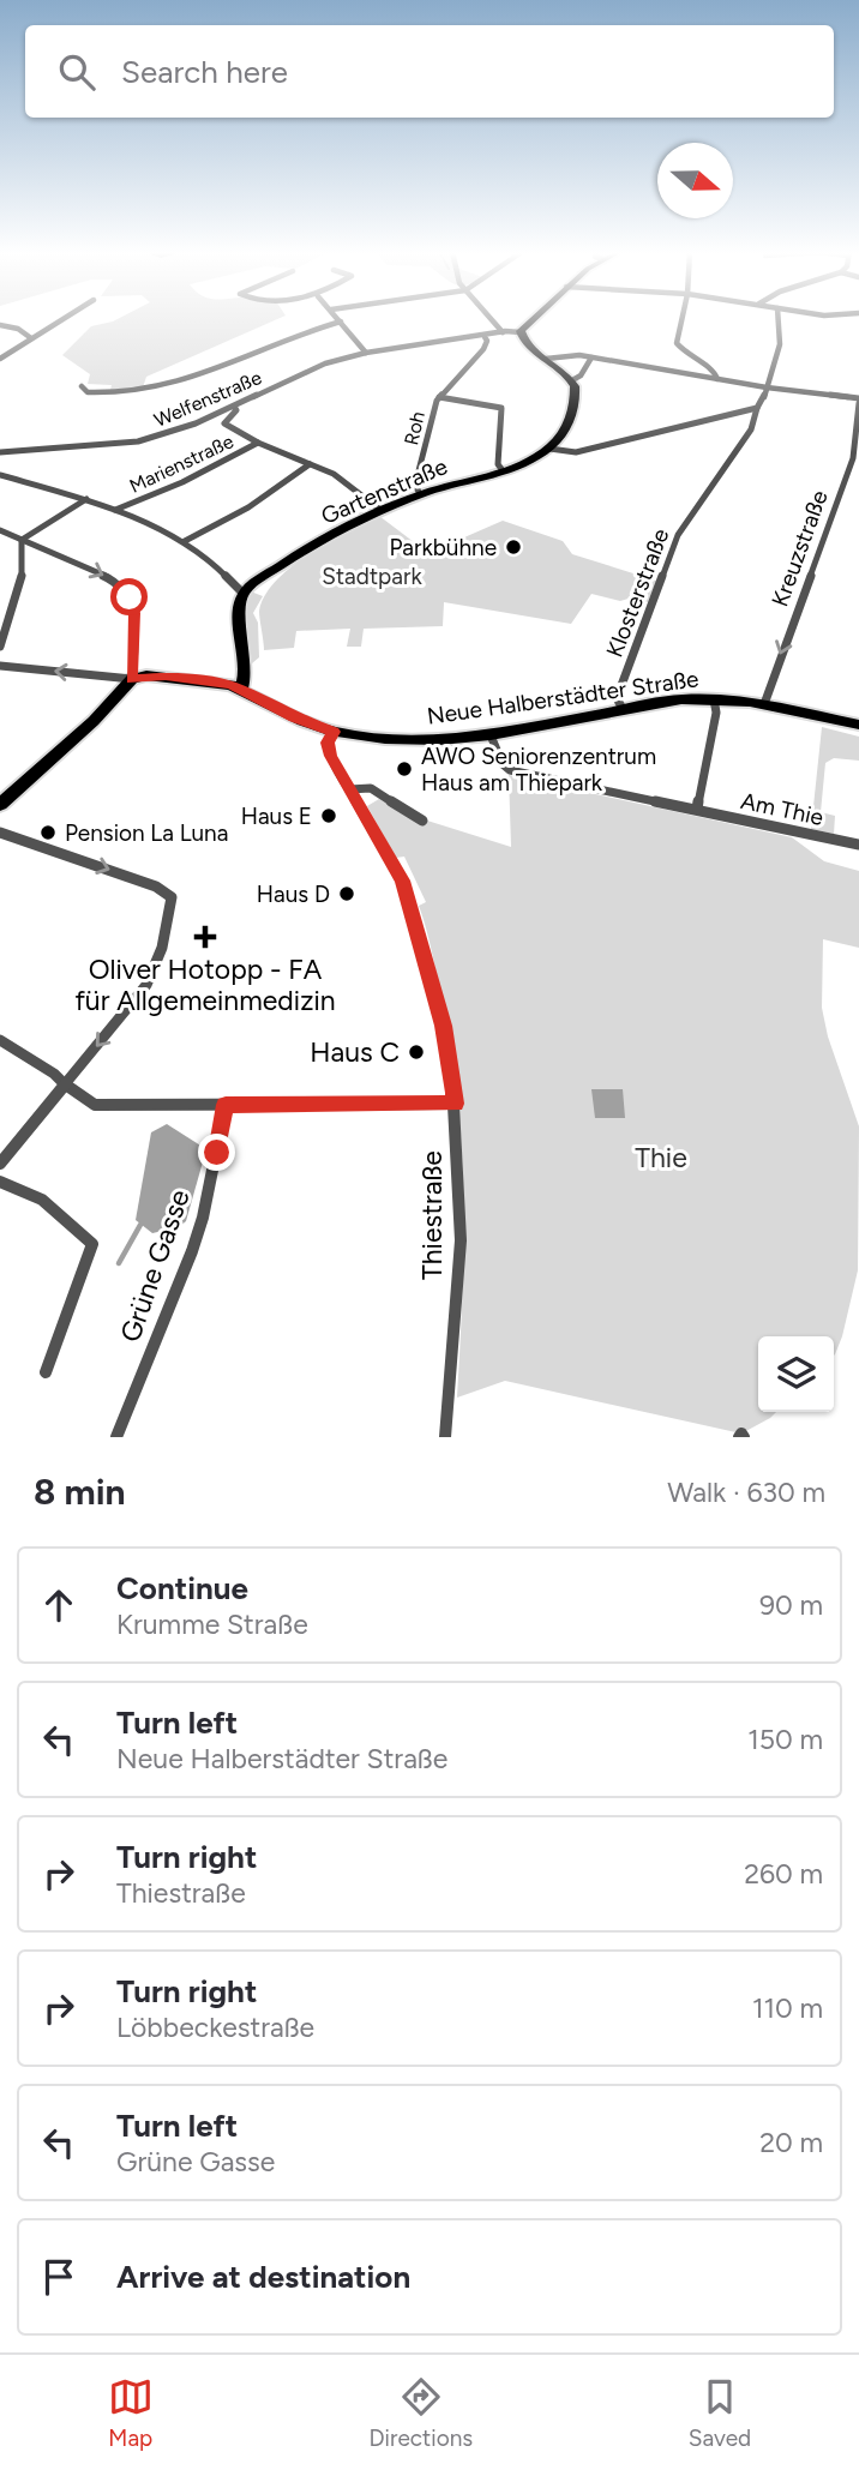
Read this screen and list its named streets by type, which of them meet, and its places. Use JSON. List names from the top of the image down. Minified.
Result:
{"streets":{"main road":["Gartenstraße","Neue Halberstädter Straße"],"street":["Welfenstraße","Roh","Marienstraße","Kreuzstraße","Klosterstraße","Am Thie","Thiestraße","Grüne Gasse"]},"crossings":[["Welfenstraße","Roh"],["Roh","Gartenstraße"],["Kreuzstraße","Neue Halberstädter Straße"],["Klosterstraße","Neue Halberstädter Straße"],["Neue Halberstädter Straße","Am Thie"],["Neue Halberstädter Straße","Thiestraße"]],"one_way":["Kreuzstraße"],"parks":["Stadtpark","Thie"],"places":{"other":["Parkbühne","AWO Seniorenzentrum Haus am Thiepark","Haus E","Pension La Luna","Haus D","Haus C"],"health":["Oliver Hotopp - FA für Allgemeinmedizin"]},"north":"right","page":{"search":"Search here","heading":["8 min","Walk · 630 m"],"list":[["Continue","Krumme Straße","90 m"],["Turn left","Neue Halberstädter Straße","150 m"],["Turn right","Thiestraße","260 m"],["Turn right","Löbbeckestraße","110 m"],["Turn left","Grüne Gasse","20 m"],"Arrive at destination"],"nav":["Map","Directions","Saved"]}}
